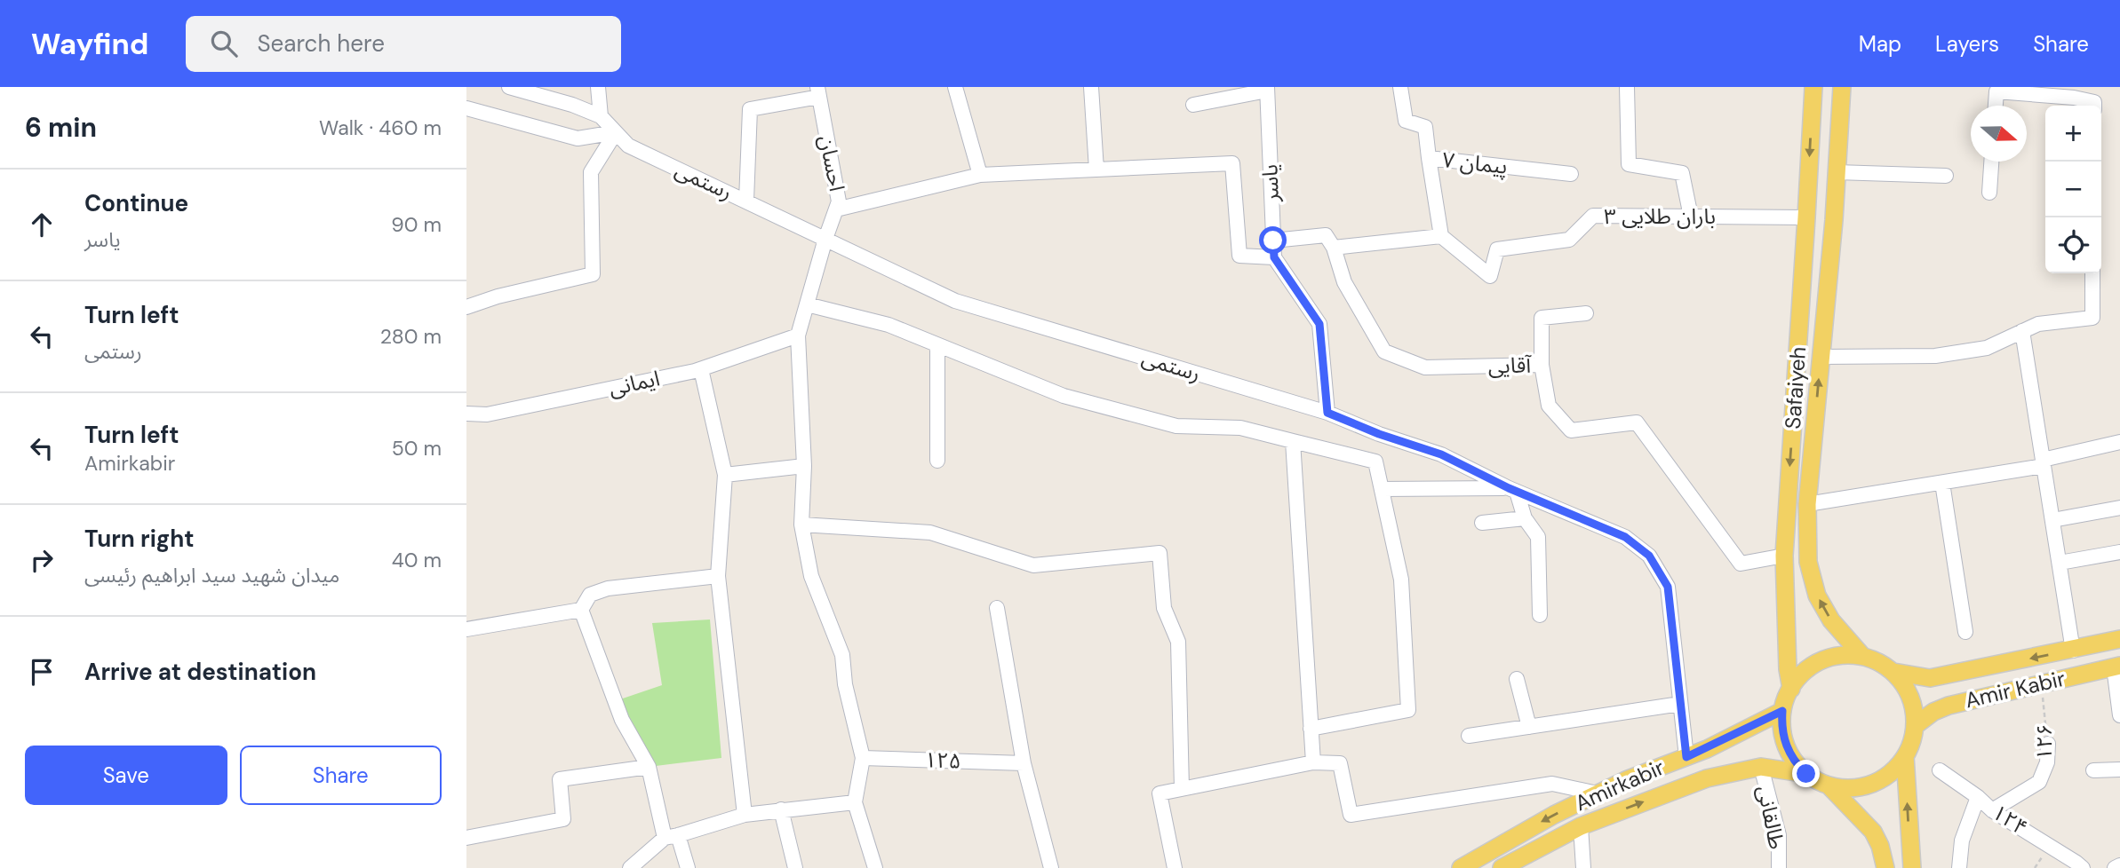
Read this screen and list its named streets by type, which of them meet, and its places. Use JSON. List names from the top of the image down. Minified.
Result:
{"streets":{"main road":["Safaiyeh","Amir Kabir","Amirkabir"],"street":["احسان","پیمان ۷","رستمی","یاسر","باران طلایی ۳","آقایی","ایمانی","۱۲۶","۱۲۵","طالقانی","۱۲۴"]},"crossings":[["احسان","رستمی"],["احسان","ایمانی"],["احسان","۱۲۵"],["رستمی","Amirkabir"],["باران طلایی ۳","Safaiyeh"],["آقایی","Safaiyeh"],["Safaiyeh","Amir Kabir"],["Safaiyeh","Amirkabir"],["Amir Kabir","۱۲۶"],["Amir Kabir","Amirkabir"],["۱۲۶","۱۲۴"]],"north":"right","page":{"header":"Wayfind","search":"Search here","nav":["Map","Layers","Share"],"heading":["6 min","Walk · 460 m"],"map_buttons":["+","−"],"list":[["Continue","یاسر","90 m"],["Turn left","رستمی","280 m"],["Turn left","Amirkabir","50 m"],["Turn right","میدان شهید سید ابراهیم رئیسی","40 m"],"Arrive at destination"],"buttons":["Save","Share"]}}
